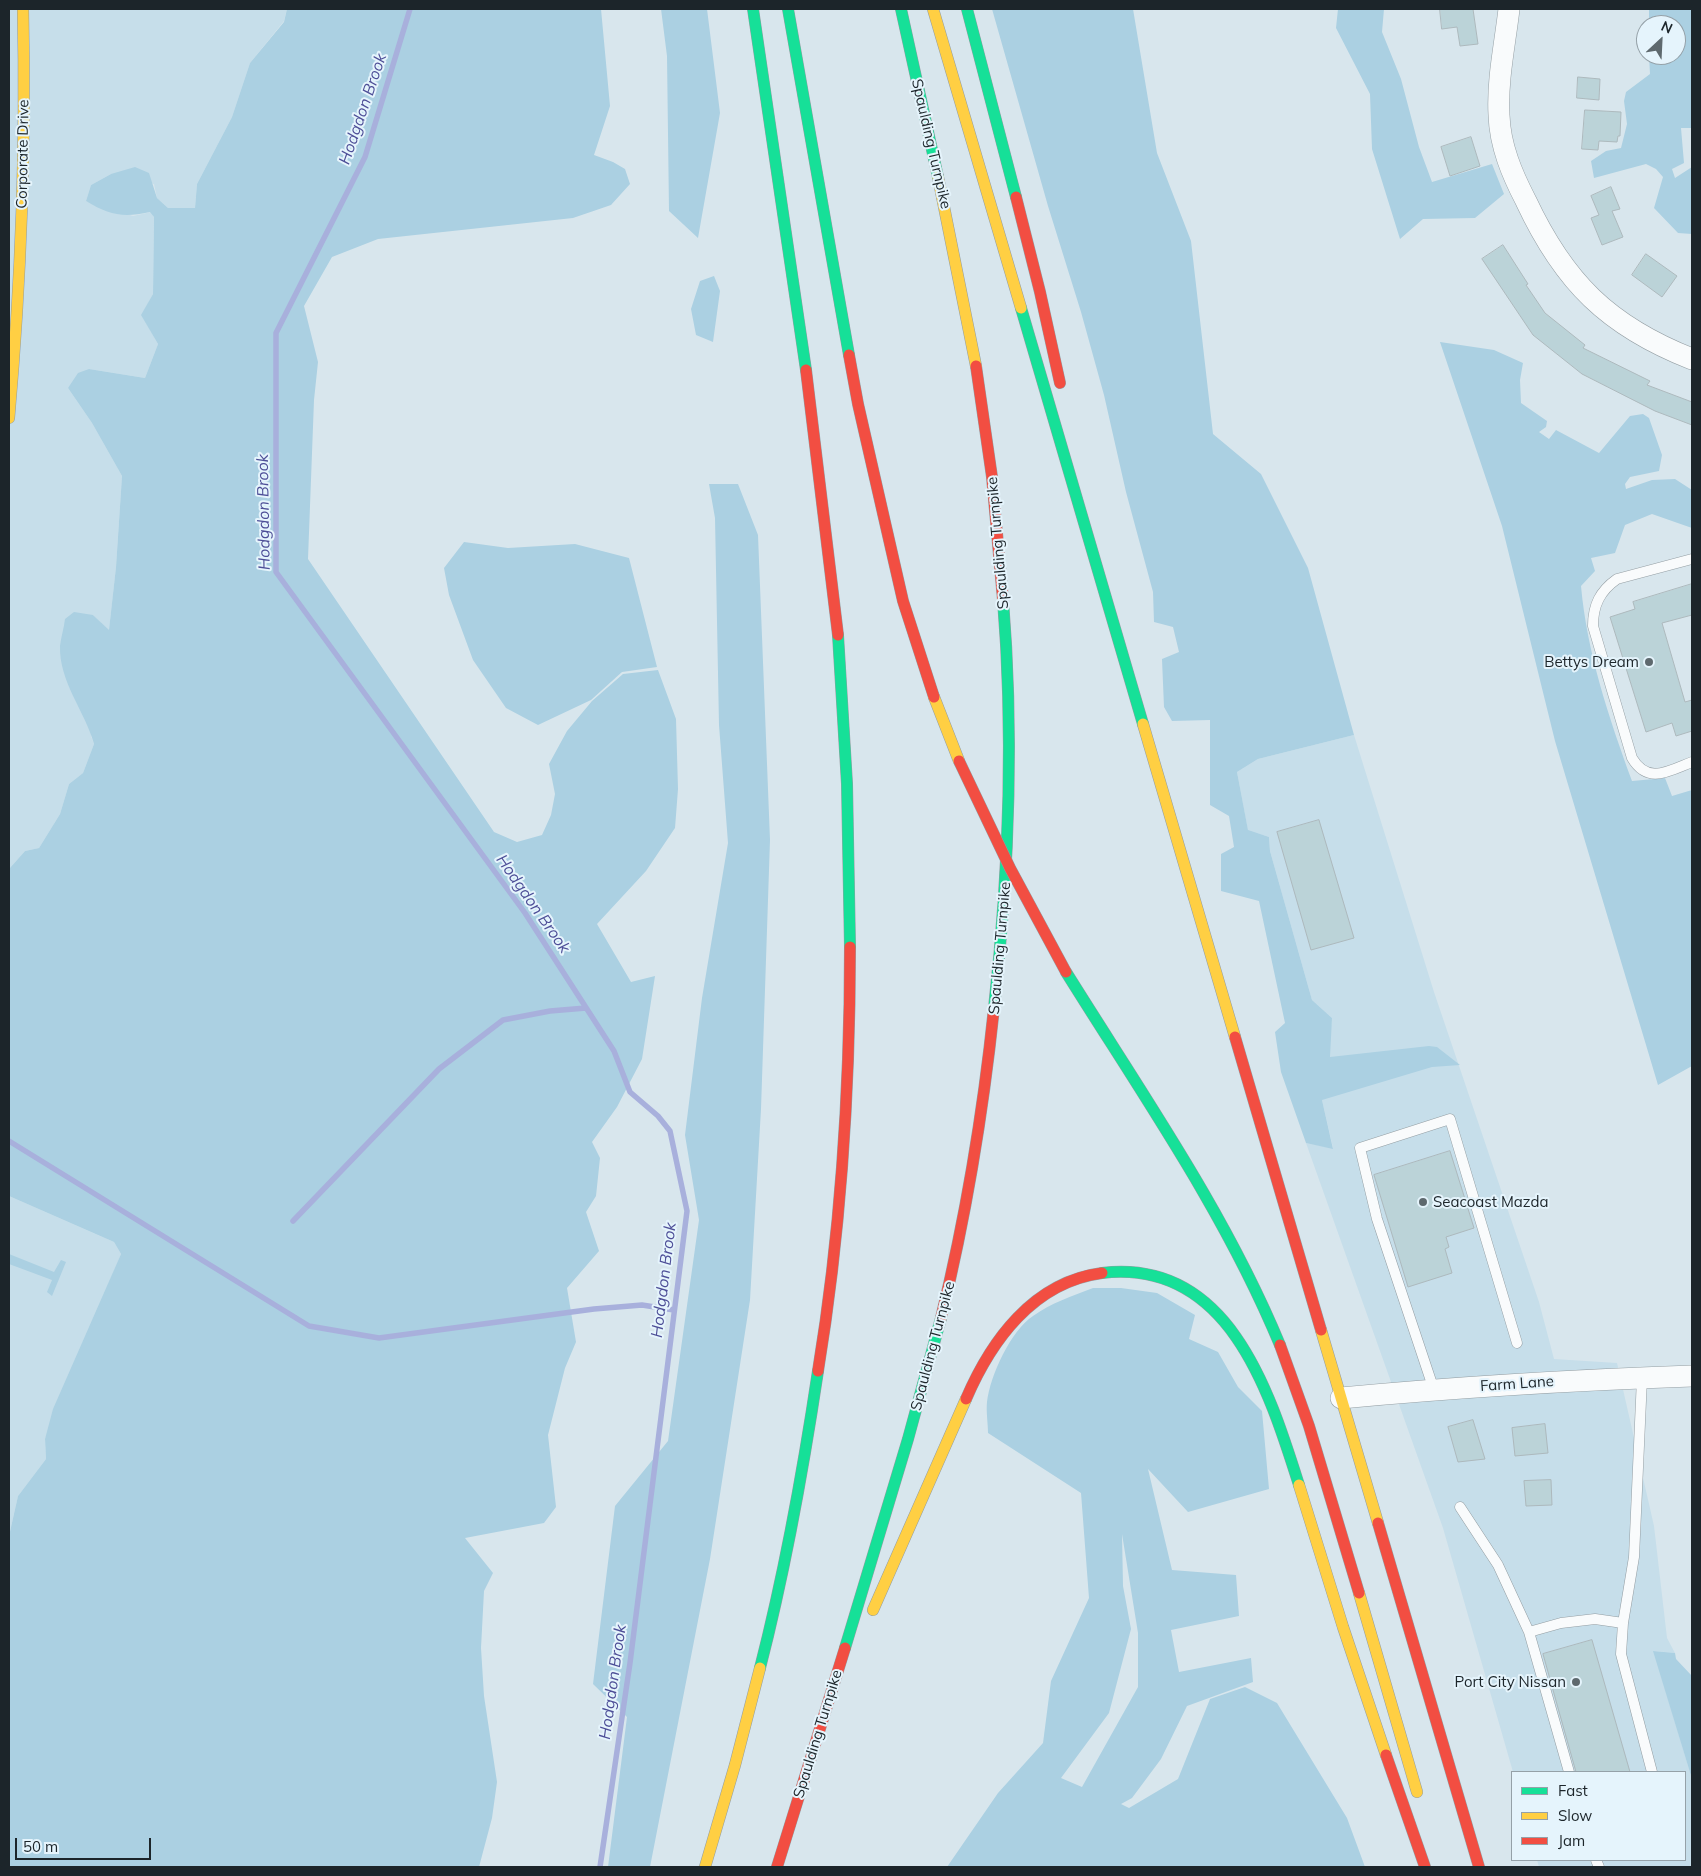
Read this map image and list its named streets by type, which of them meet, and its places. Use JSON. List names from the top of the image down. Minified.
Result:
{"streets":{"main road":["Spaulding Turnpike","Corporate Drive"],"street":["Farm Lane"]},"water":["Hodgdon Brook"],"places":["Bettys Dream","Seacoast Mazda","Port City Nissan"],"legend":["Fast","Slow","Jam"],"scale_bar":"50 m","north":"top right"}
